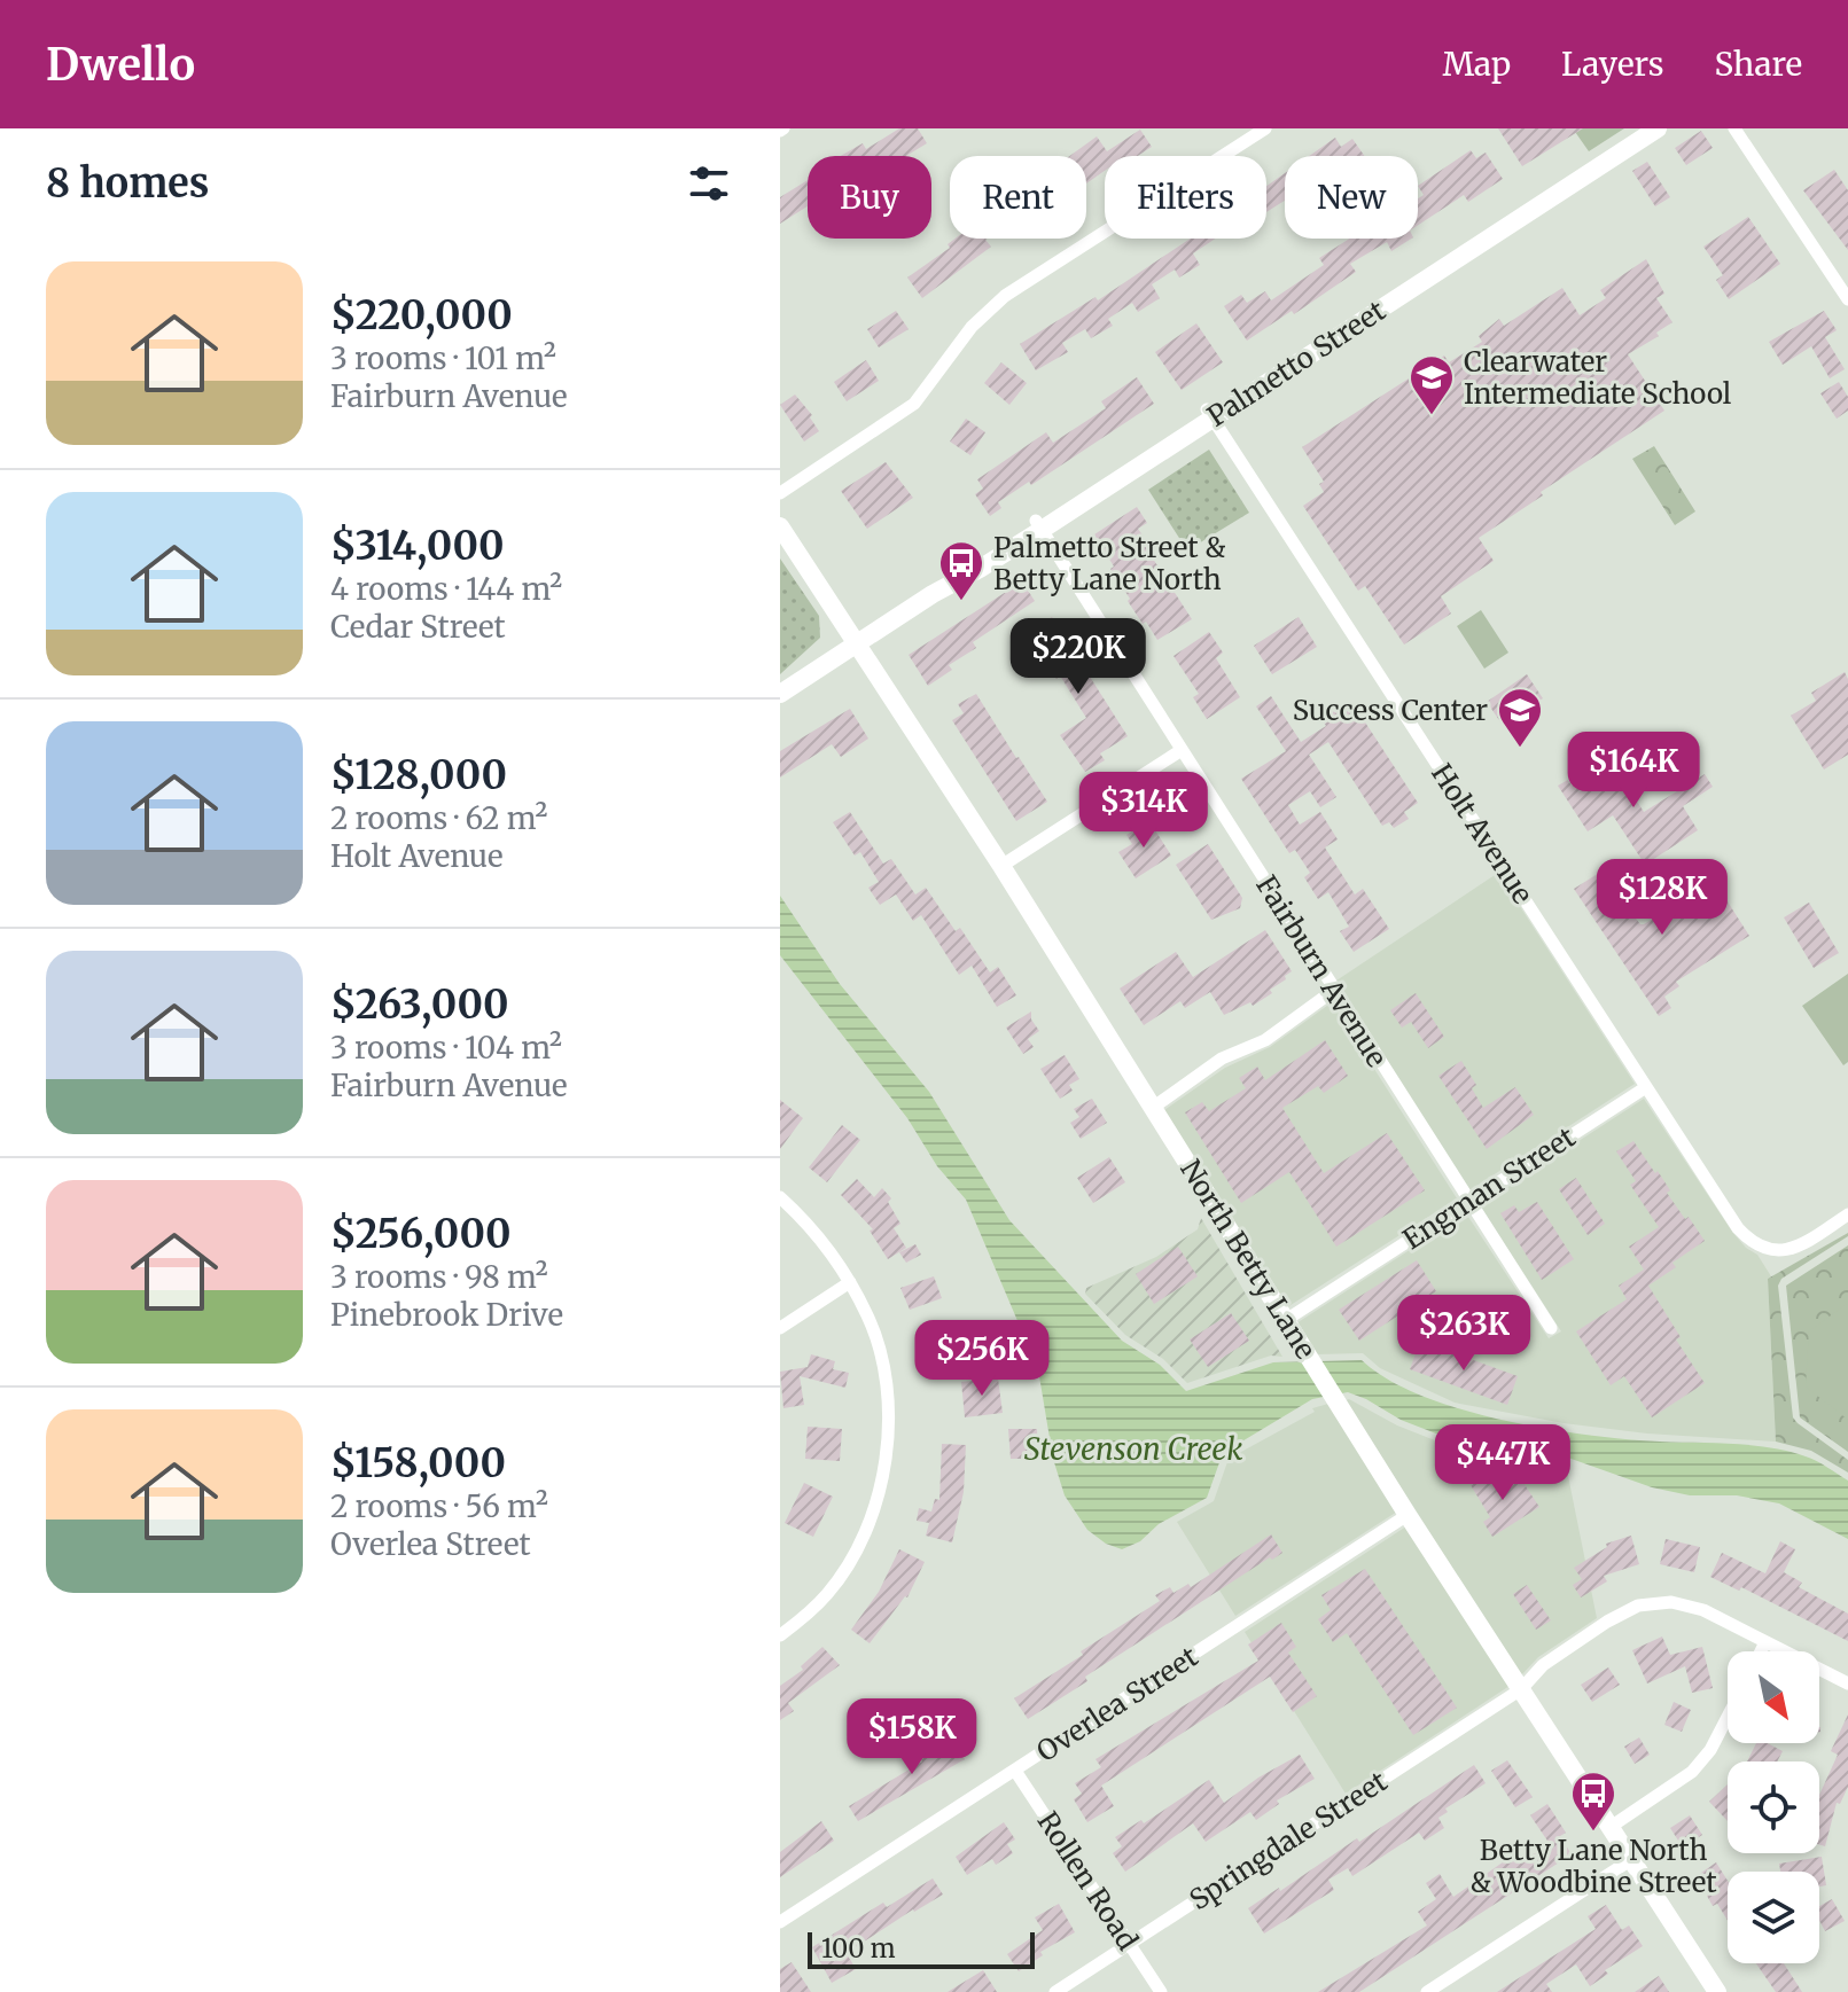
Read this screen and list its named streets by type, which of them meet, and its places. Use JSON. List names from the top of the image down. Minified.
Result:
{"streets":{"street":["Palmetto Street","Holt Avenue","Fairburn Avenue","Engman Street","North Betty Lane","Overlea Street","Springdale Street","Rollen Road"]},"crossings":[["Palmetto Street","Holt Avenue"],["Palmetto Street","Fairburn Avenue"],["Palmetto Street","North Betty Lane"],["Holt Avenue","Engman Street"],["Fairburn Avenue","Engman Street"],["Engman Street","North Betty Lane"],["North Betty Lane","Overlea Street"],["North Betty Lane","Springdale Street"],["Overlea Street","Rollen Road"],["Springdale Street","Rollen Road"]],"water":["Stevenson Creek"],"places":{"school or university":["Clearwater Intermediate School","Success Center"],"bus stop":["Palmetto Street & Betty Lane North","Betty Lane North & Woodbine Street"]},"scale_bar":"100 m","north":"bottom right","page":{"header":"Dwello","nav":["Map","Layers","Share"],"heading":"8 homes","chip":["Buy","Rent","Filters","New"],"list":[{"name":"$220,000","note":"3 rooms · 101 m² · Fairburn Avenue"},{"name":"$314,000","note":"4 rooms · 144 m² · Cedar Street"},{"name":"$128,000","note":"2 rooms · 62 m² · Holt Avenue"},{"name":"$263,000","note":"3 rooms · 104 m² · Fairburn Avenue"},{"name":"$256,000","note":"3 rooms · 98 m² · Pinebrook Drive"},{"name":"$158,000","note":"2 rooms · 56 m² · Overlea Street"}],"price":["$220K","$164K","$314K","$128K","$263K","$256K","$447K","$158K"],"scale":"100 m"}}
